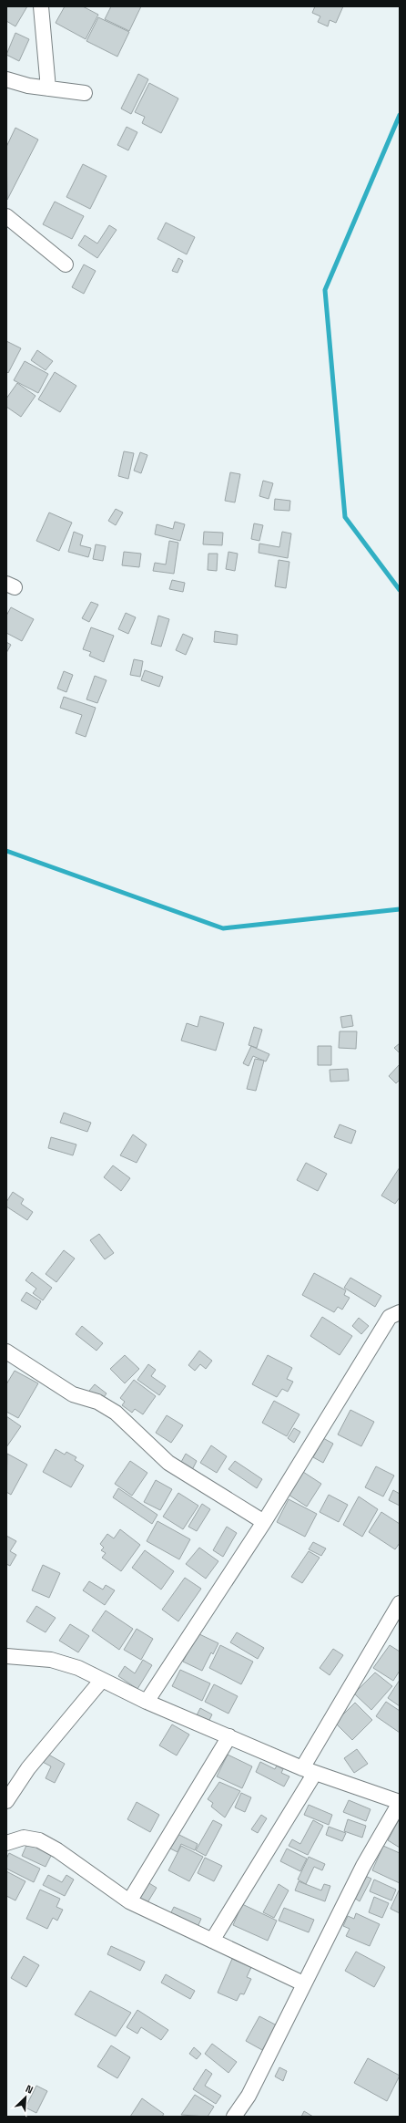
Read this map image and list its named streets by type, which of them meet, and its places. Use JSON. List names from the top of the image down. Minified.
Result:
{"north":"top right"}
